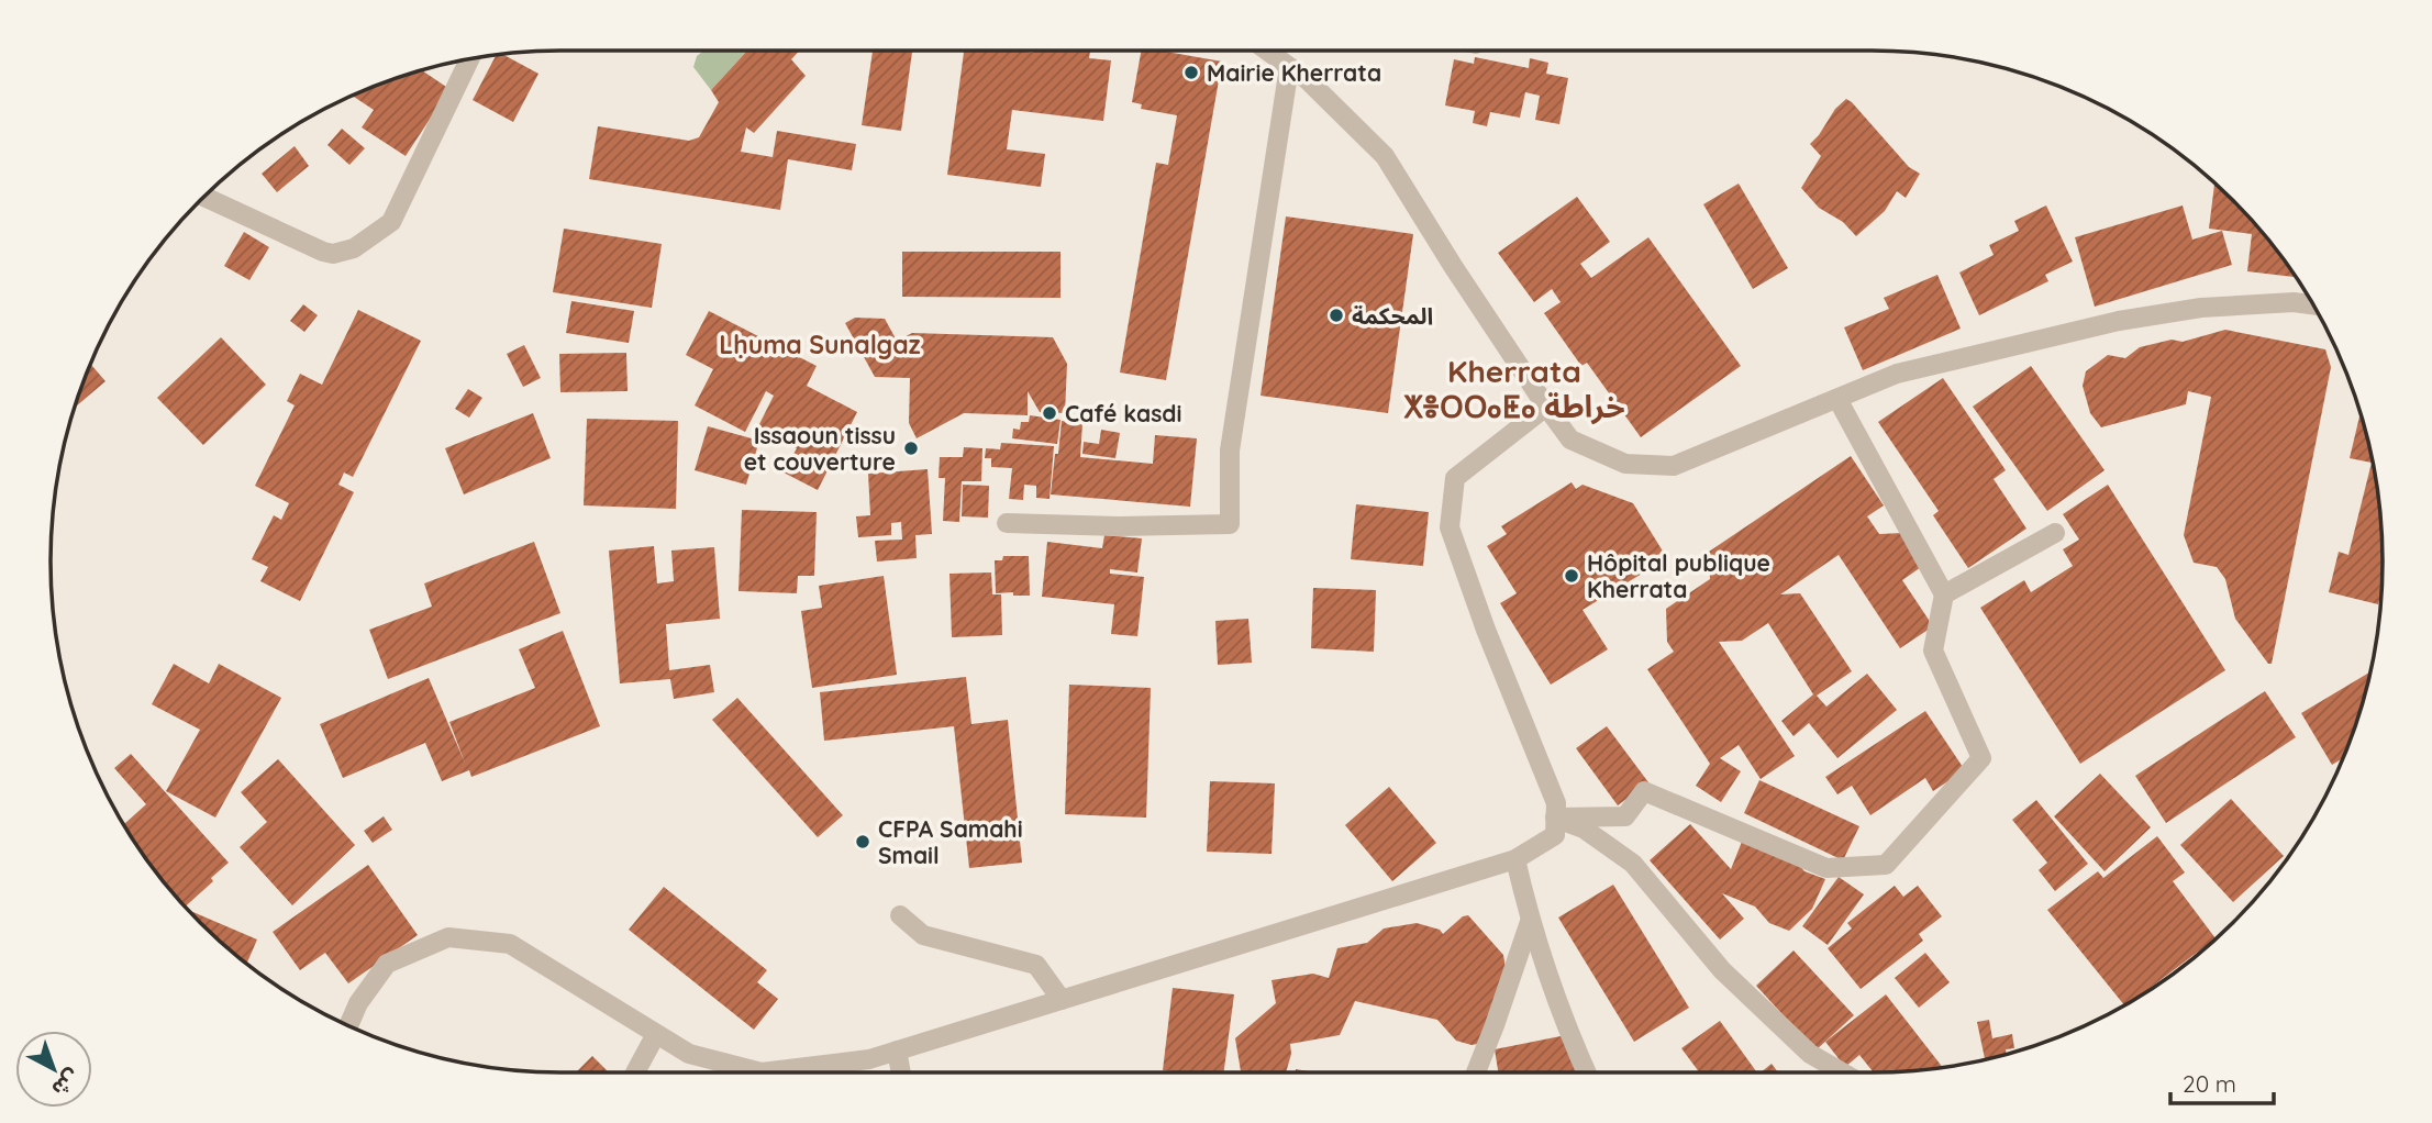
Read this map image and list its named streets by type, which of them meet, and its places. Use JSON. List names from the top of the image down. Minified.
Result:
{"districts":["Lḥuma Sunalgaz","Kherrata ⵅⴻⵔⵔⴰⵟⴰ خراطة"],"places":["Mairie Kherrata","المحكمة","Café kasdi","Issaoun tissu et couverture","Hôpital publique Kherrata","CFPA Samahi Smail"],"scale_bar":"20 m","north":"bottom right"}
